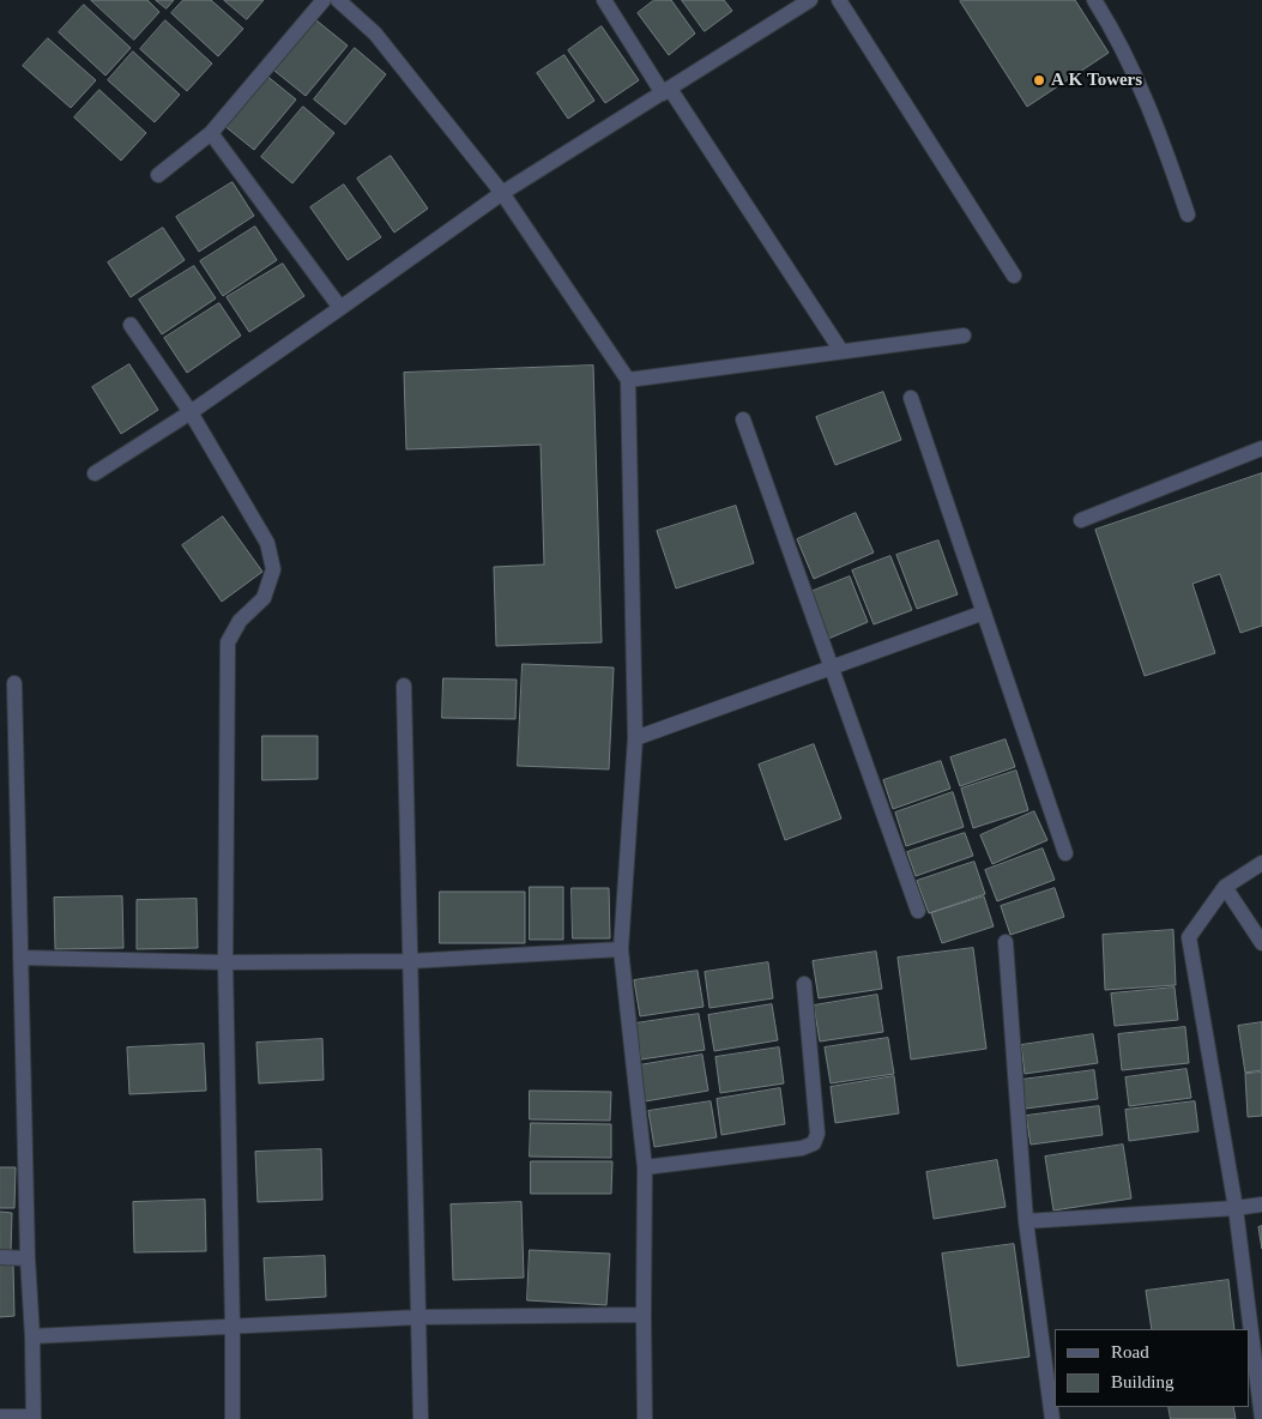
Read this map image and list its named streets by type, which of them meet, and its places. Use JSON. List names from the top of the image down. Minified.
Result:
{"places":["A K Towers"],"legend":["Road","Building"]}
